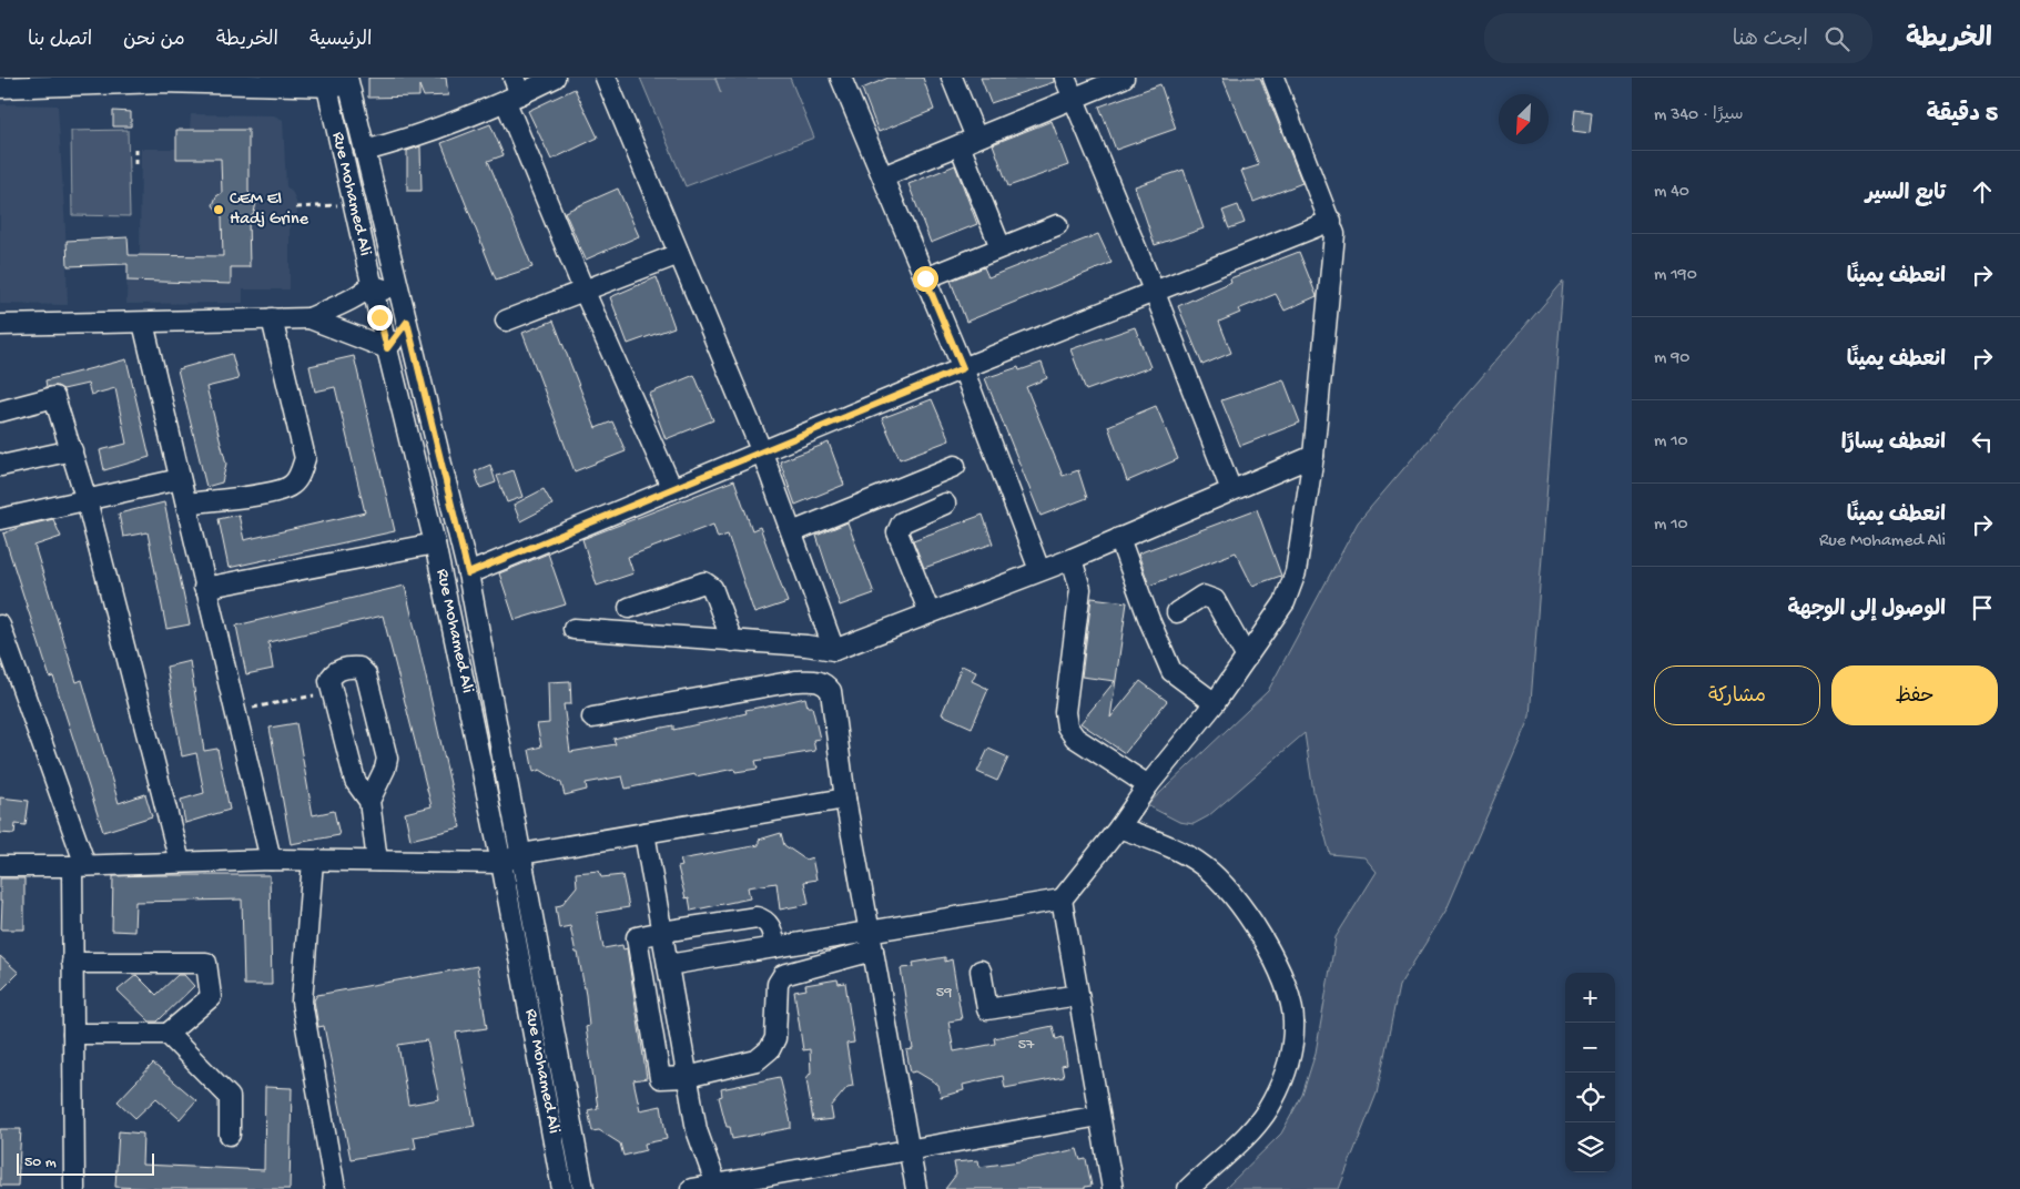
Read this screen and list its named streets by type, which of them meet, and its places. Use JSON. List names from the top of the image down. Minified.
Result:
{"streets":{"street":["Rue Mohamed Ali"]},"places":["CEM El Hadj Grine"],"house_numbers":["59","57"],"scale_bar":"50 m","north":"bottom left","page":{"header":"الخريطة","search":"ابحث هنا","nav":["الرئيسية","الخريطة","من نحن","اتصل بنا"],"heading":["5 دقيقة","سيرًا · 340 m"],"list":[["تابع السير","40 m"],["انعطف يمينًا","190 m"],["انعطف يمينًا","90 m"],["انعطف يسارًا","10 m"],["انعطف يمينًا","Rue Mohamed Ali","10 m"],"الوصول إلى الوجهة"],"buttons":["حفظ","مشاركة"],"map_buttons":["+","−"],"scale":"50 m"}}
